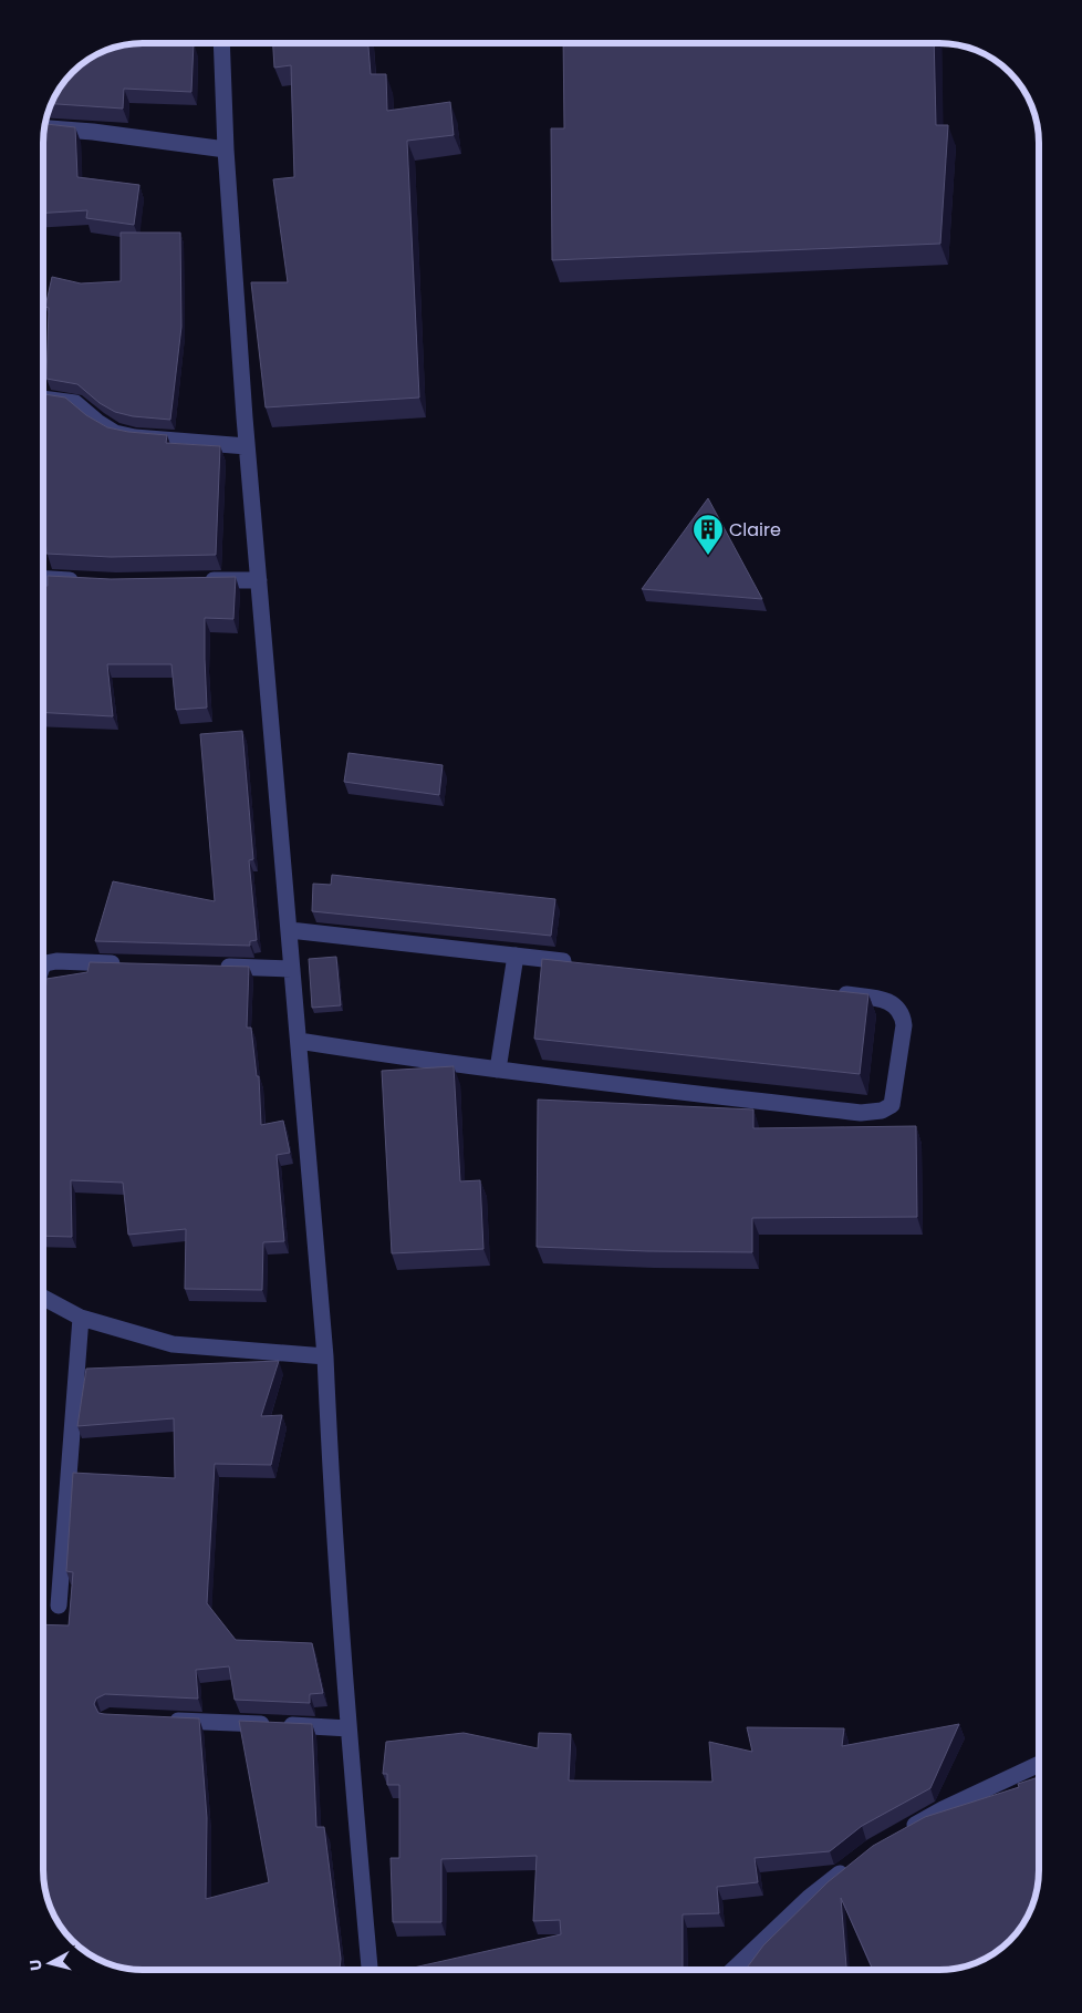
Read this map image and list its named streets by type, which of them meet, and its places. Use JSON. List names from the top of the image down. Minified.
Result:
{"places":{"building":["Claire"]},"north":"left"}
